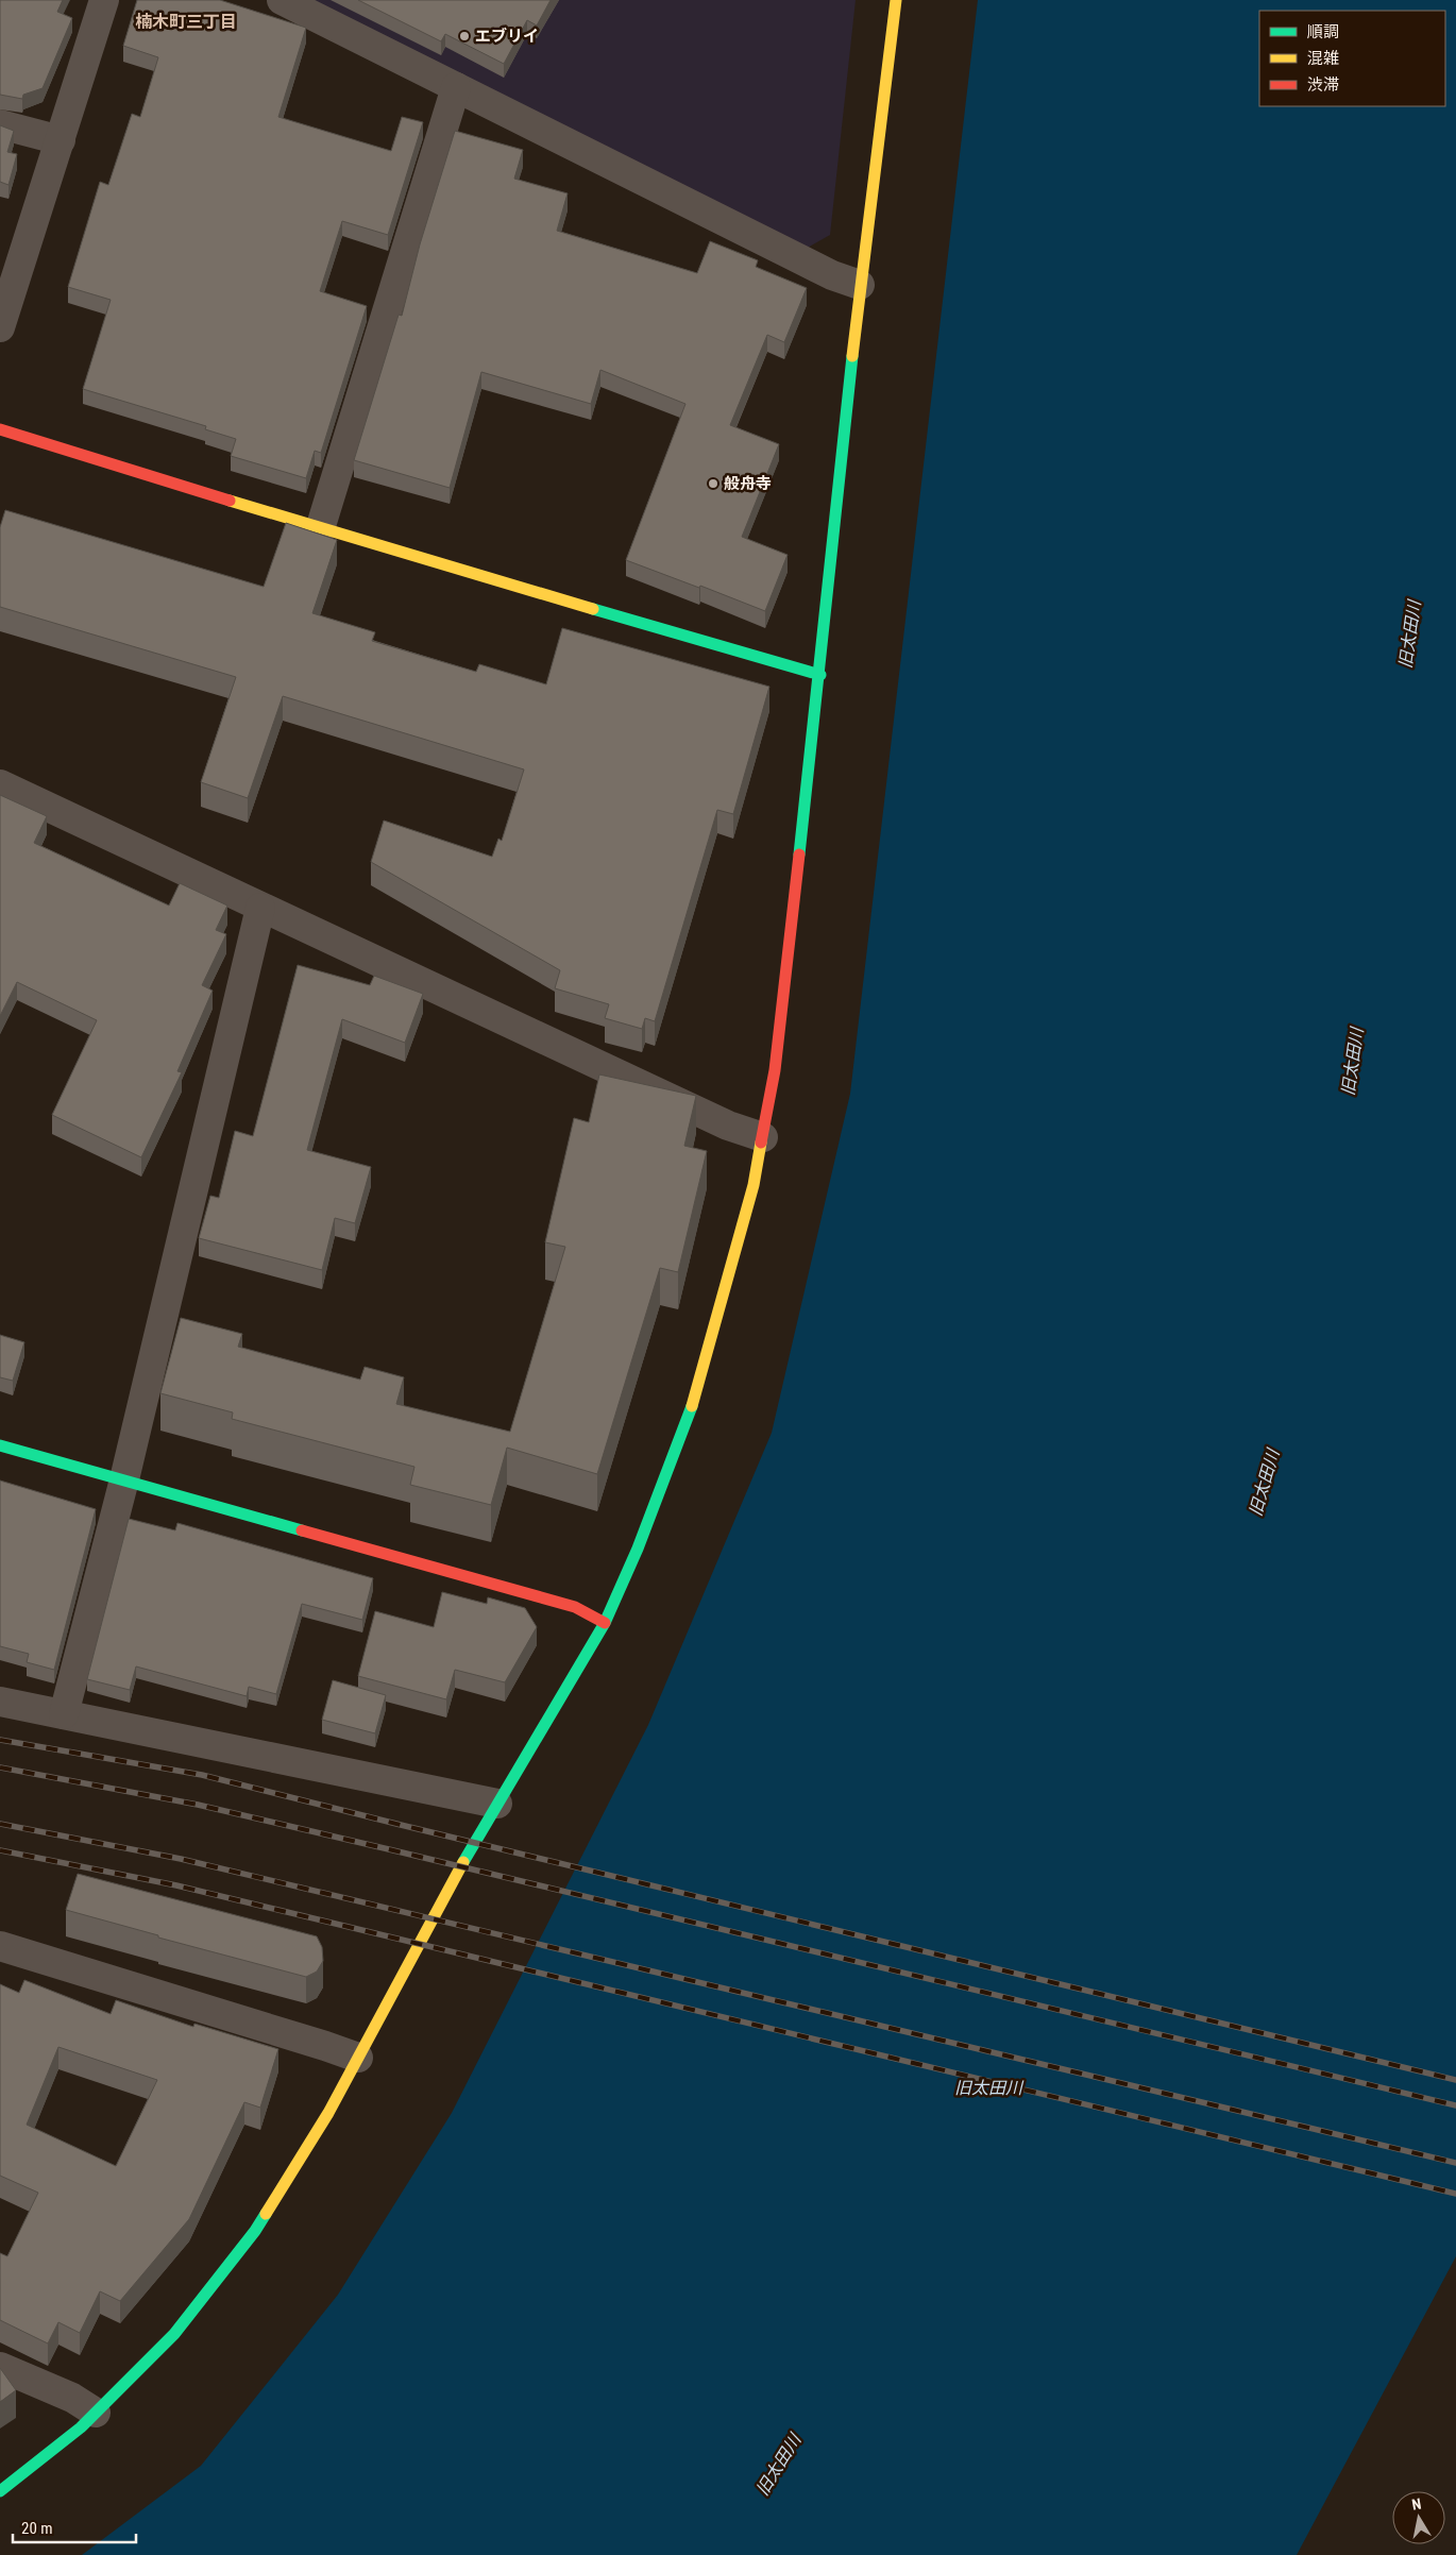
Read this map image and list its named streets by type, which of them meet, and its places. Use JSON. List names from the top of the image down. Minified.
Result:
{"districts":["楠木町三丁目"],"water":["旧太田川"],"places":["エブリイ","般舟寺"],"legend":["順調","混雑","渋滞"],"scale_bar":"20 m","north":"top"}
